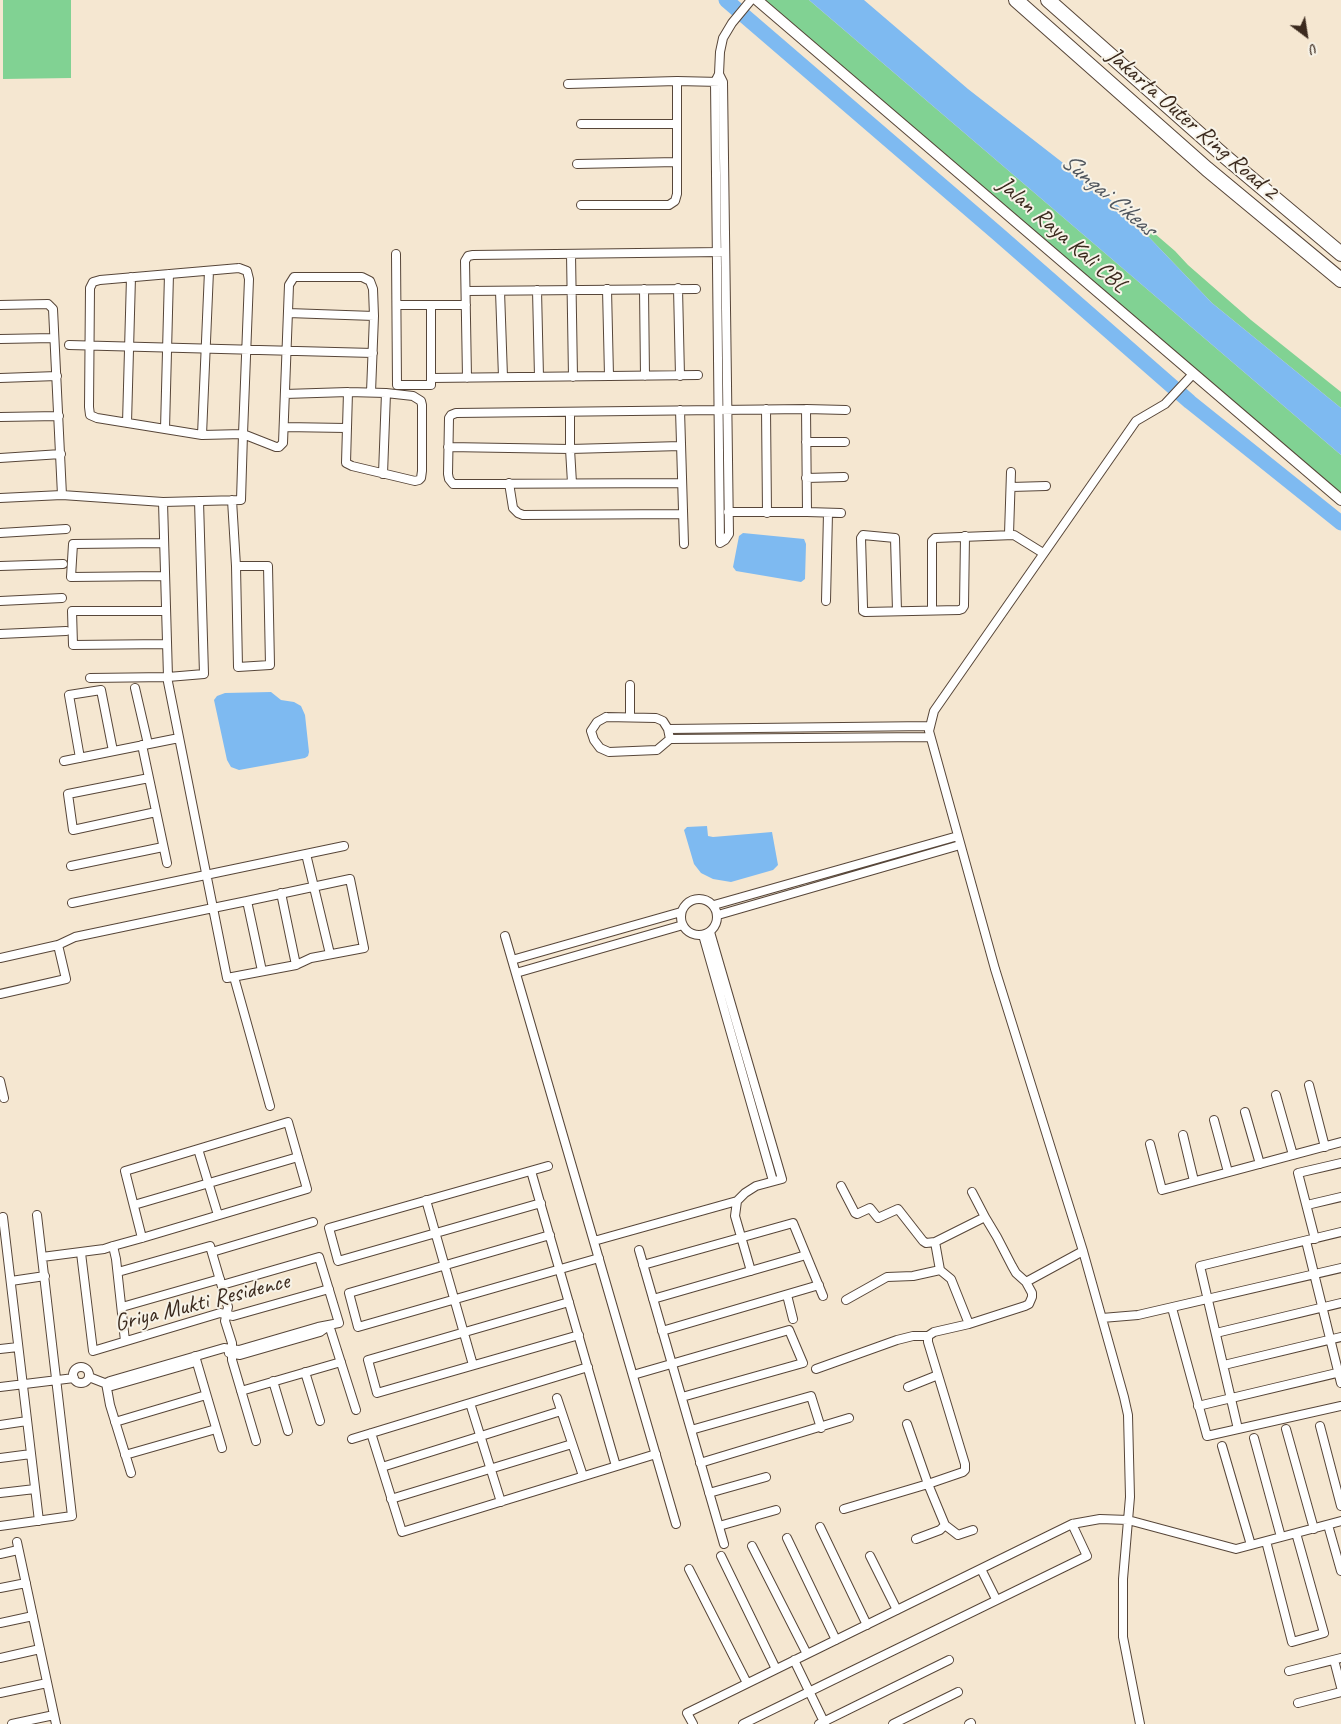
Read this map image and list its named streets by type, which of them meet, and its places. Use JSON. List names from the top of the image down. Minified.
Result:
{"streets":{"highway":["Jakarta Outer Ring Road 2"],"main road":["Jalan Raya Kali CBL"],"street":["Griya Mukti Residence"]},"water":["Sungai Cikeas"],"north":"bottom right"}
